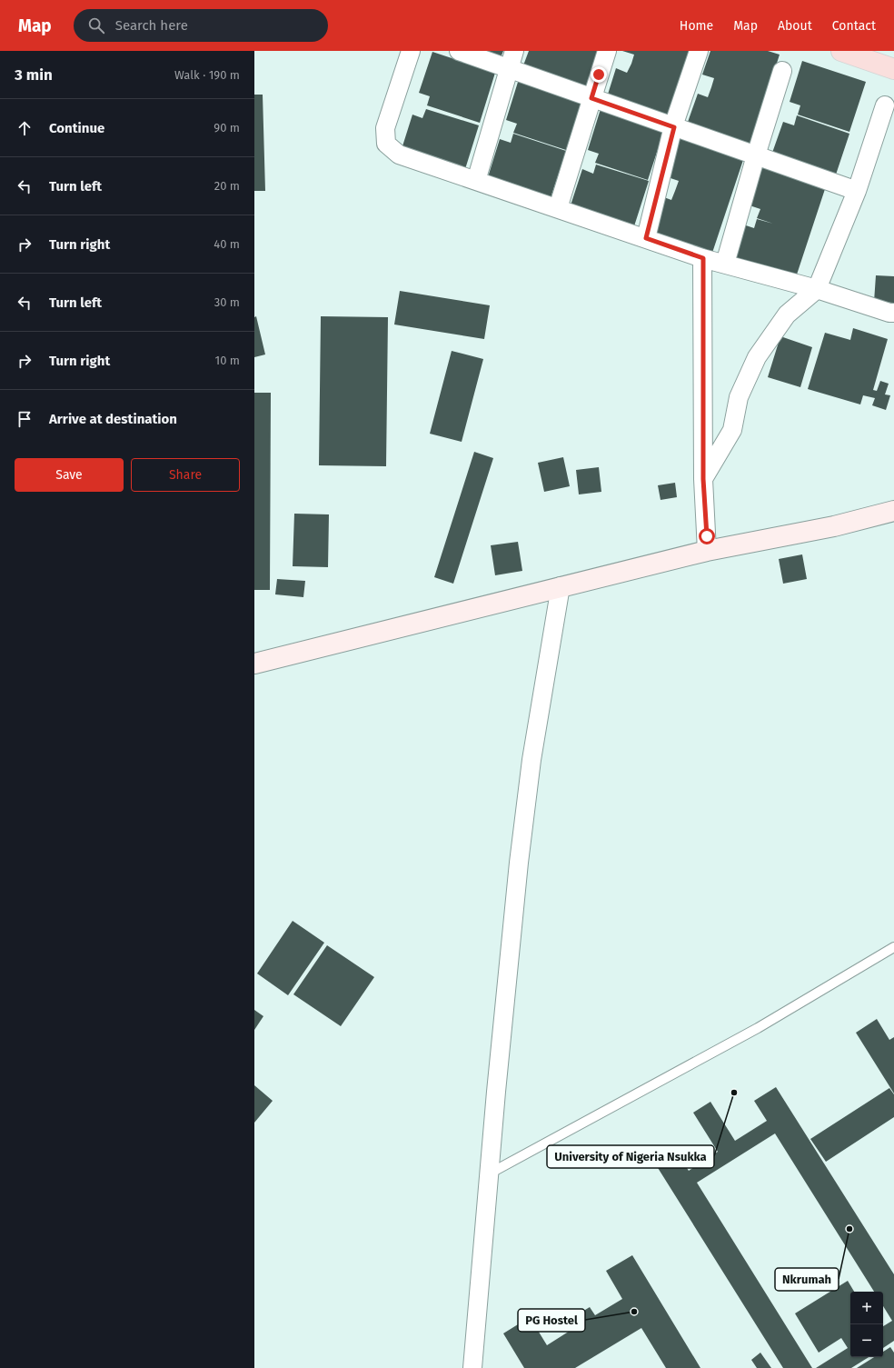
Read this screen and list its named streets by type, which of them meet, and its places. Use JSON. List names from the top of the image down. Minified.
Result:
{"places":["University of Nigeria Nsukka","Nkrumah","PG Hostel"],"page":{"header":"Map","search":"Search here","nav":["Home","Map","About","Contact"],"heading":["3 min","Walk · 190 m"],"list":[["Continue","90 m"],["Turn left","20 m"],["Turn right","40 m"],["Turn left","30 m"],["Turn right","10 m"],"Arrive at destination"],"buttons":["Save","Share"],"map_buttons":["+","−"]}}
